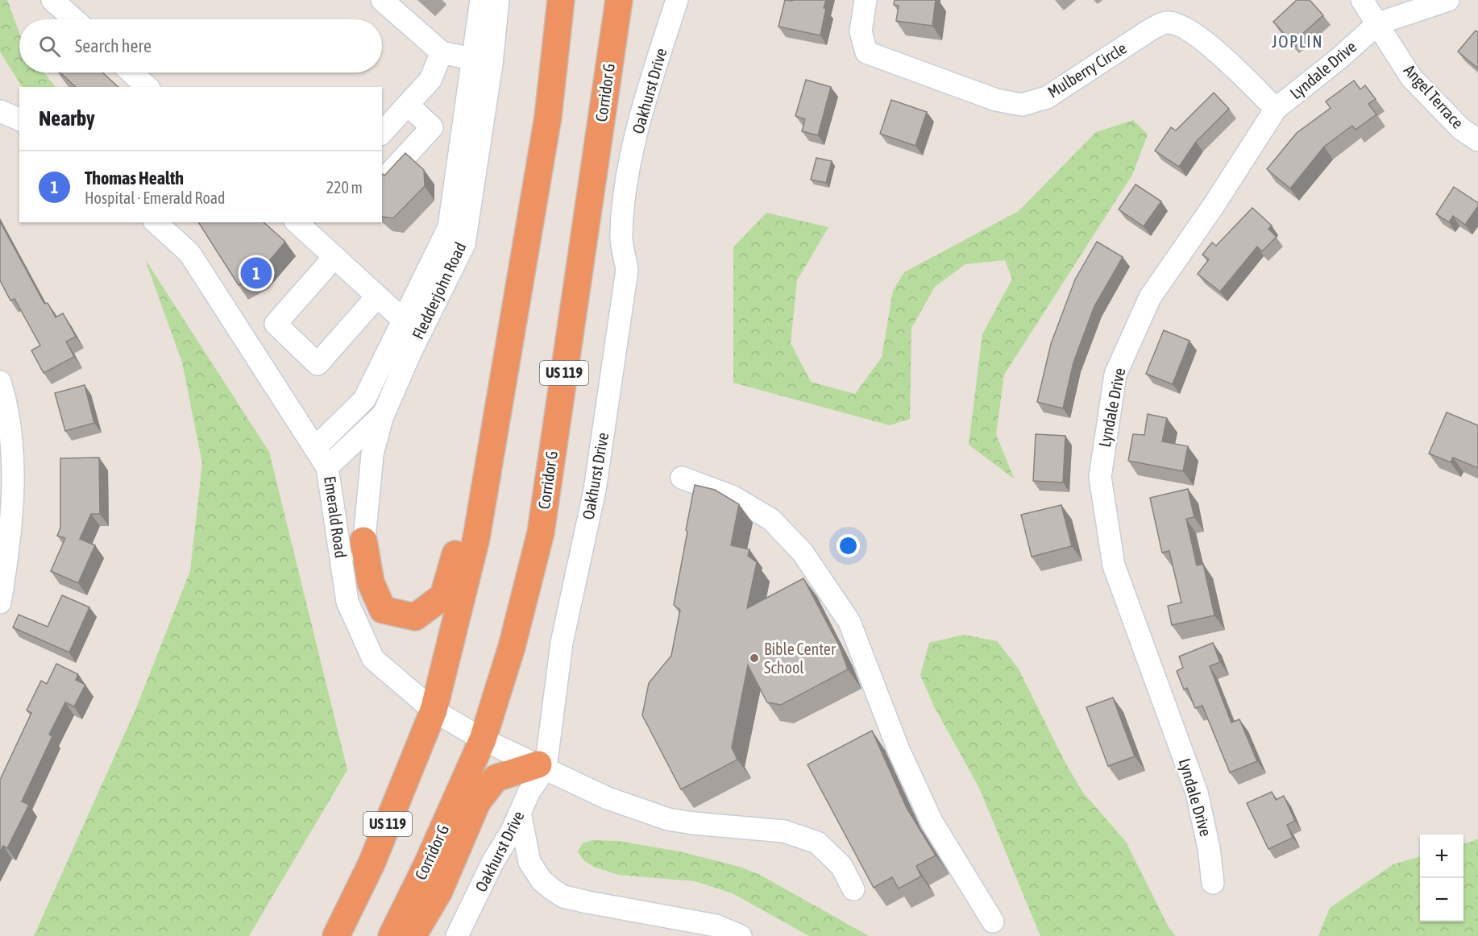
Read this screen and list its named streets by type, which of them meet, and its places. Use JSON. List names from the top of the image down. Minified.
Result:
{"streets":{"highway":["Corridor G","US 119"],"street":["Mulberry Circle","Lyndale Drive","Oakhurst Drive","Angel Terrace","Fledderjohn Road","Emerald Road"]},"crossings":[["Mulberry Circle","Lyndale Drive"],["Lyndale Drive","Angel Terrace"],["Oakhurst Drive","Emerald Road"],["Corridor G","Emerald Road"],["Fledderjohn Road","Emerald Road"],["US 119","Emerald Road"]],"districts":["JOPLIN"],"places":["Bible Center School"],"page":{"search":"Search here","heading":"Nearby","list":[{"mark":"1","name":"Thomas Health","note":"Hospital · Emerald Road","value":"220 m"}],"pins":"1","map_buttons":["+","−"]}}
